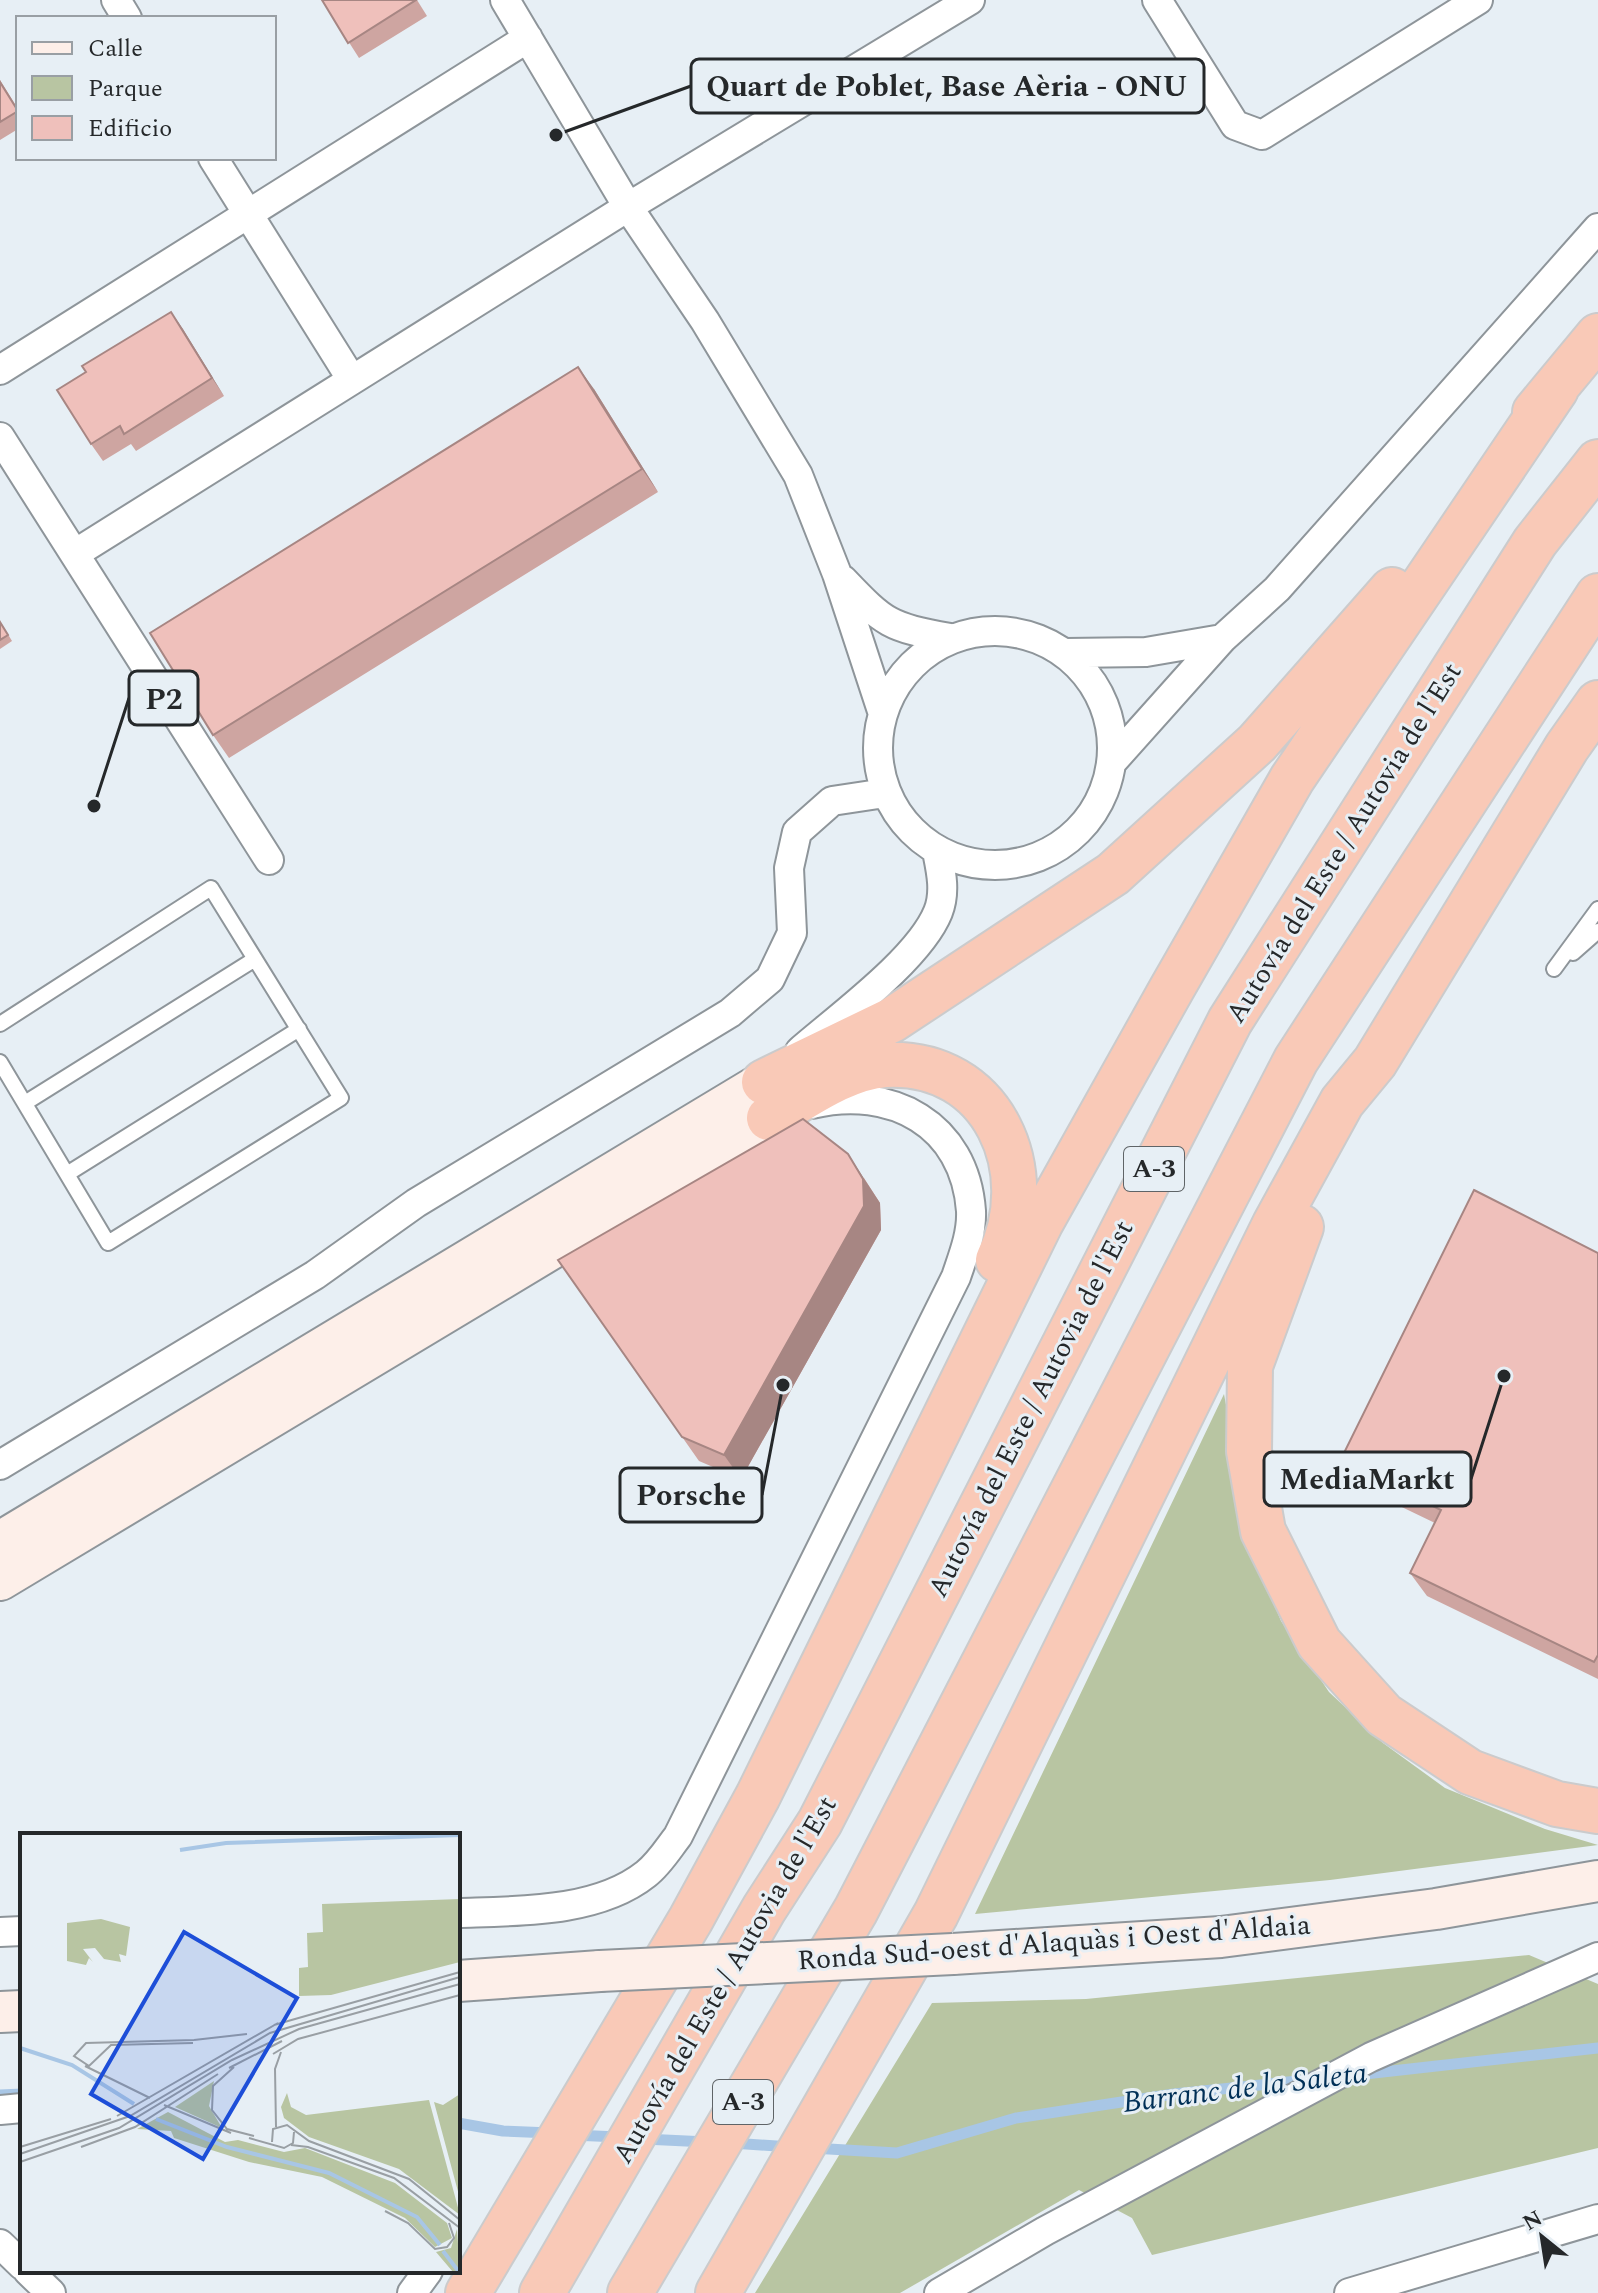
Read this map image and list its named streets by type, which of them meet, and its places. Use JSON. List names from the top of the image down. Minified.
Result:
{"streets":{"highway":["Autovía del Este / Autovia de l'Est","A-3"],"main road":["Ronda Sud-oest d'Alaquàs i Oest d'Aldaia"]},"water":["Barranc de la Saleta"],"places":["Quart de Poblet, Base Aèria - ONU","P2","MediaMarkt","Porsche"],"legend":["Calle","Parque","Edificio"],"north":"top left"}
